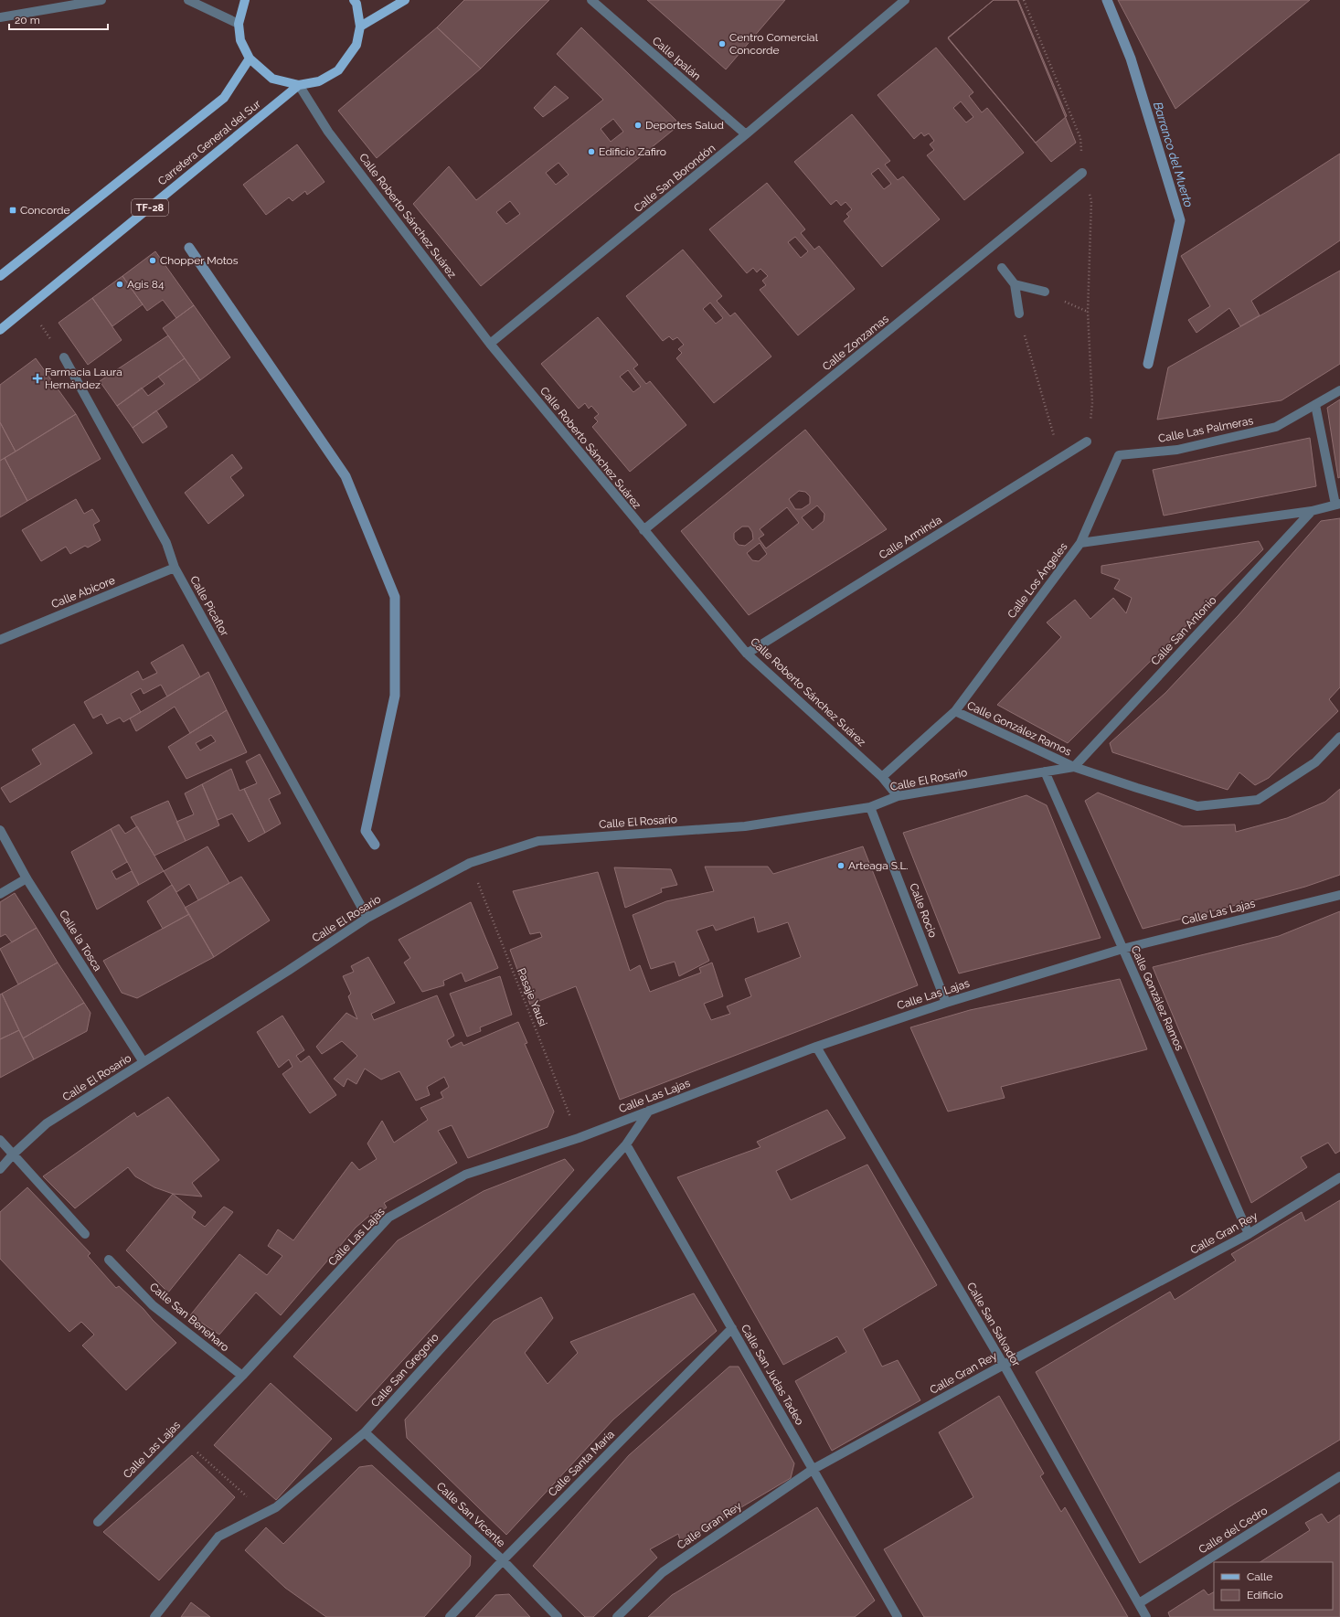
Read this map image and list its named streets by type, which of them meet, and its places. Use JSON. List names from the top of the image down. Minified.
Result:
{"streets":{"main road":["Carretera General del Sur","TF-28"],"street":["Calle Ipalán","Calle San Borondón","Calle Roberto Sánchez Suárez","Calle Zonzamas","Calle Las Palmeras","Calle Arminda","Calle Los Ángeles","Calle Abicore","Calle Picaflor","Calle San Antonio","Calle González Ramos","Calle El Rosario","Calle Rocio","Calle Las Lajas","Calle la Tosca","Calle Gran Rey","Calle San Beneharo","Calle San Salvador","Calle San Gregorio","Calle San Judas Tadeo","Calle Santa María","Calle San Vicente","Calle del Cedro"],"path":["Pasaje Yausi"]},"crossings":[["Calle Ipalán","Calle San Borondón"],["Carretera General del Sur","TF-28"],["Carretera General del Sur","Calle Roberto Sánchez Suárez"],["Calle San Borondón","Calle Roberto Sánchez Suárez"],["TF-28","Calle Roberto Sánchez Suárez"],["Calle Roberto Sánchez Suárez","Calle Zonzamas"],["Calle Roberto Sánchez Suárez","Calle Arminda"],["Calle Roberto Sánchez Suárez","Calle Los Ángeles"],["Calle Roberto Sánchez Suárez","Calle El Rosario"],["Calle Las Palmeras","Calle Los Ángeles"],["Calle Los Ángeles","Calle San Antonio"],["Calle Los Ángeles","Calle González Ramos"],["Calle Abicore","Calle Picaflor"],["Calle Picaflor","Calle El Rosario"],["Calle San Antonio","Calle González Ramos"],["Calle San Antonio","Calle El Rosario"],["Calle González Ramos","Calle El Rosario"],["Calle González Ramos","Calle Las Lajas"],["Calle González Ramos","Calle Gran Rey"],["Calle El Rosario","Calle Rocio"],["Calle El Rosario","Calle la Tosca"],["Calle El Rosario","Pasaje Yausi"],["Calle Rocio","Calle Las Lajas"],["Calle Las Lajas","Pasaje Yausi"],["Calle Las Lajas","Calle San Beneharo"],["Calle Las Lajas","Calle San Salvador"],["Calle Las Lajas","Calle San Gregorio"],["Calle Gran Rey","Calle San Salvador"],["Calle Gran Rey","Calle San Judas Tadeo"],["Calle San Salvador","Calle del Cedro"],["Calle San Gregorio","Calle San Judas Tadeo"],["Calle San Gregorio","Calle San Vicente"],["Calle San Judas Tadeo","Calle Santa María"],["Calle Santa María","Calle San Vicente"]],"water":["Barranco del Muerto"],"places":{"other":["Centro Comercial Concorde","Deportes Salud","Edificio Zafiro","Chopper Motos","Agis 84","Arteaga S.L."],"transit":["Concorde"],"health":["Farmacia Laura Hernández"]},"legend":["Calle","Edificio"],"scale_bar":"20 m"}
